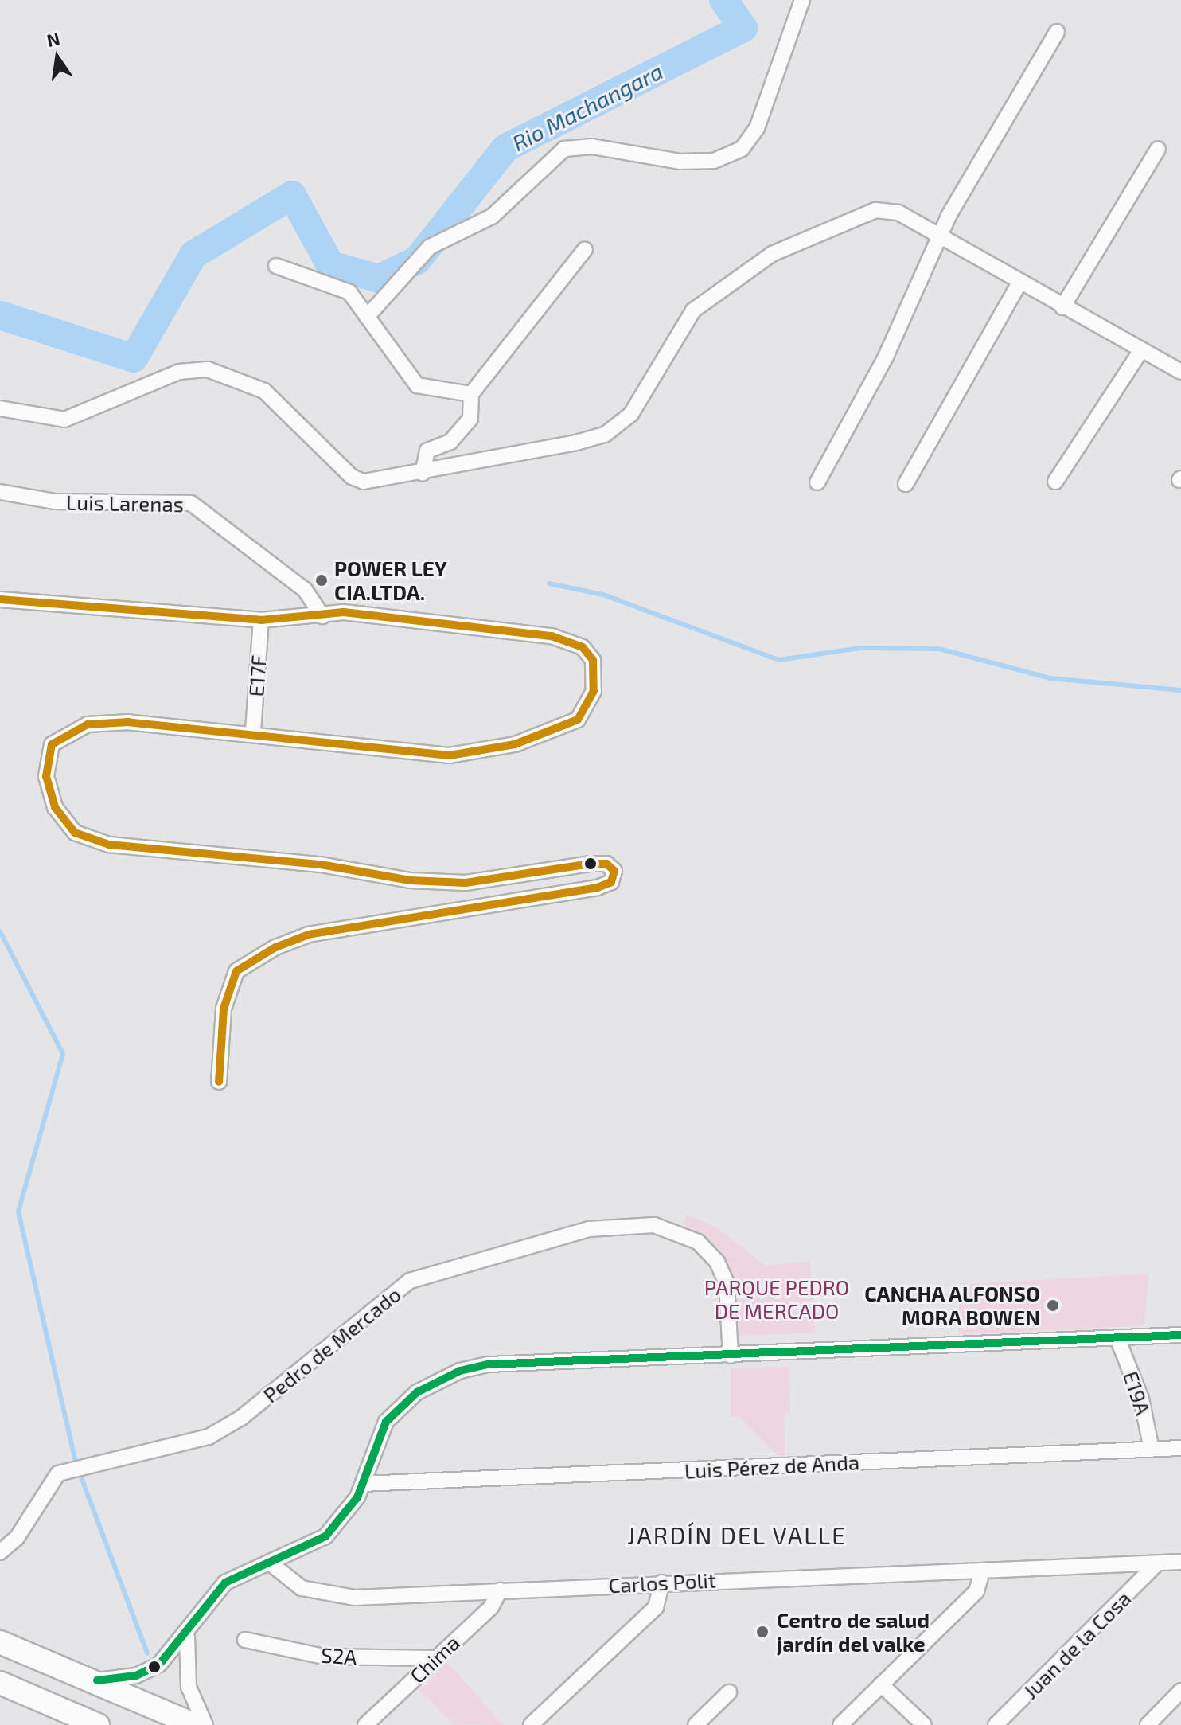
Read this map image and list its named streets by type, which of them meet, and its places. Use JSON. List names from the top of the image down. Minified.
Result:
{"streets":{"street":["Luis Larenas","E17F","Pedro de Mercado","E19A","Luis Pérez de Anda","Carlos Polit","Juan de la Cosa","S2A","Chima"]},"crossings":[["E19A","Luis Pérez de Anda"],["Carlos Polit","Juan de la Cosa"],["Carlos Polit","Chima"],["S2A","Chima"]],"districts":["JARDÍN DEL VALLE"],"water":["Rio Machangara"],"parks":["PARQUE PEDRO DE MERCADO"],"places":["POWER LEY CIA.LTDA.","CANCHA ALFONSO MORA BOWEN","Centro de salud jardín del valke"],"north":"top"}
